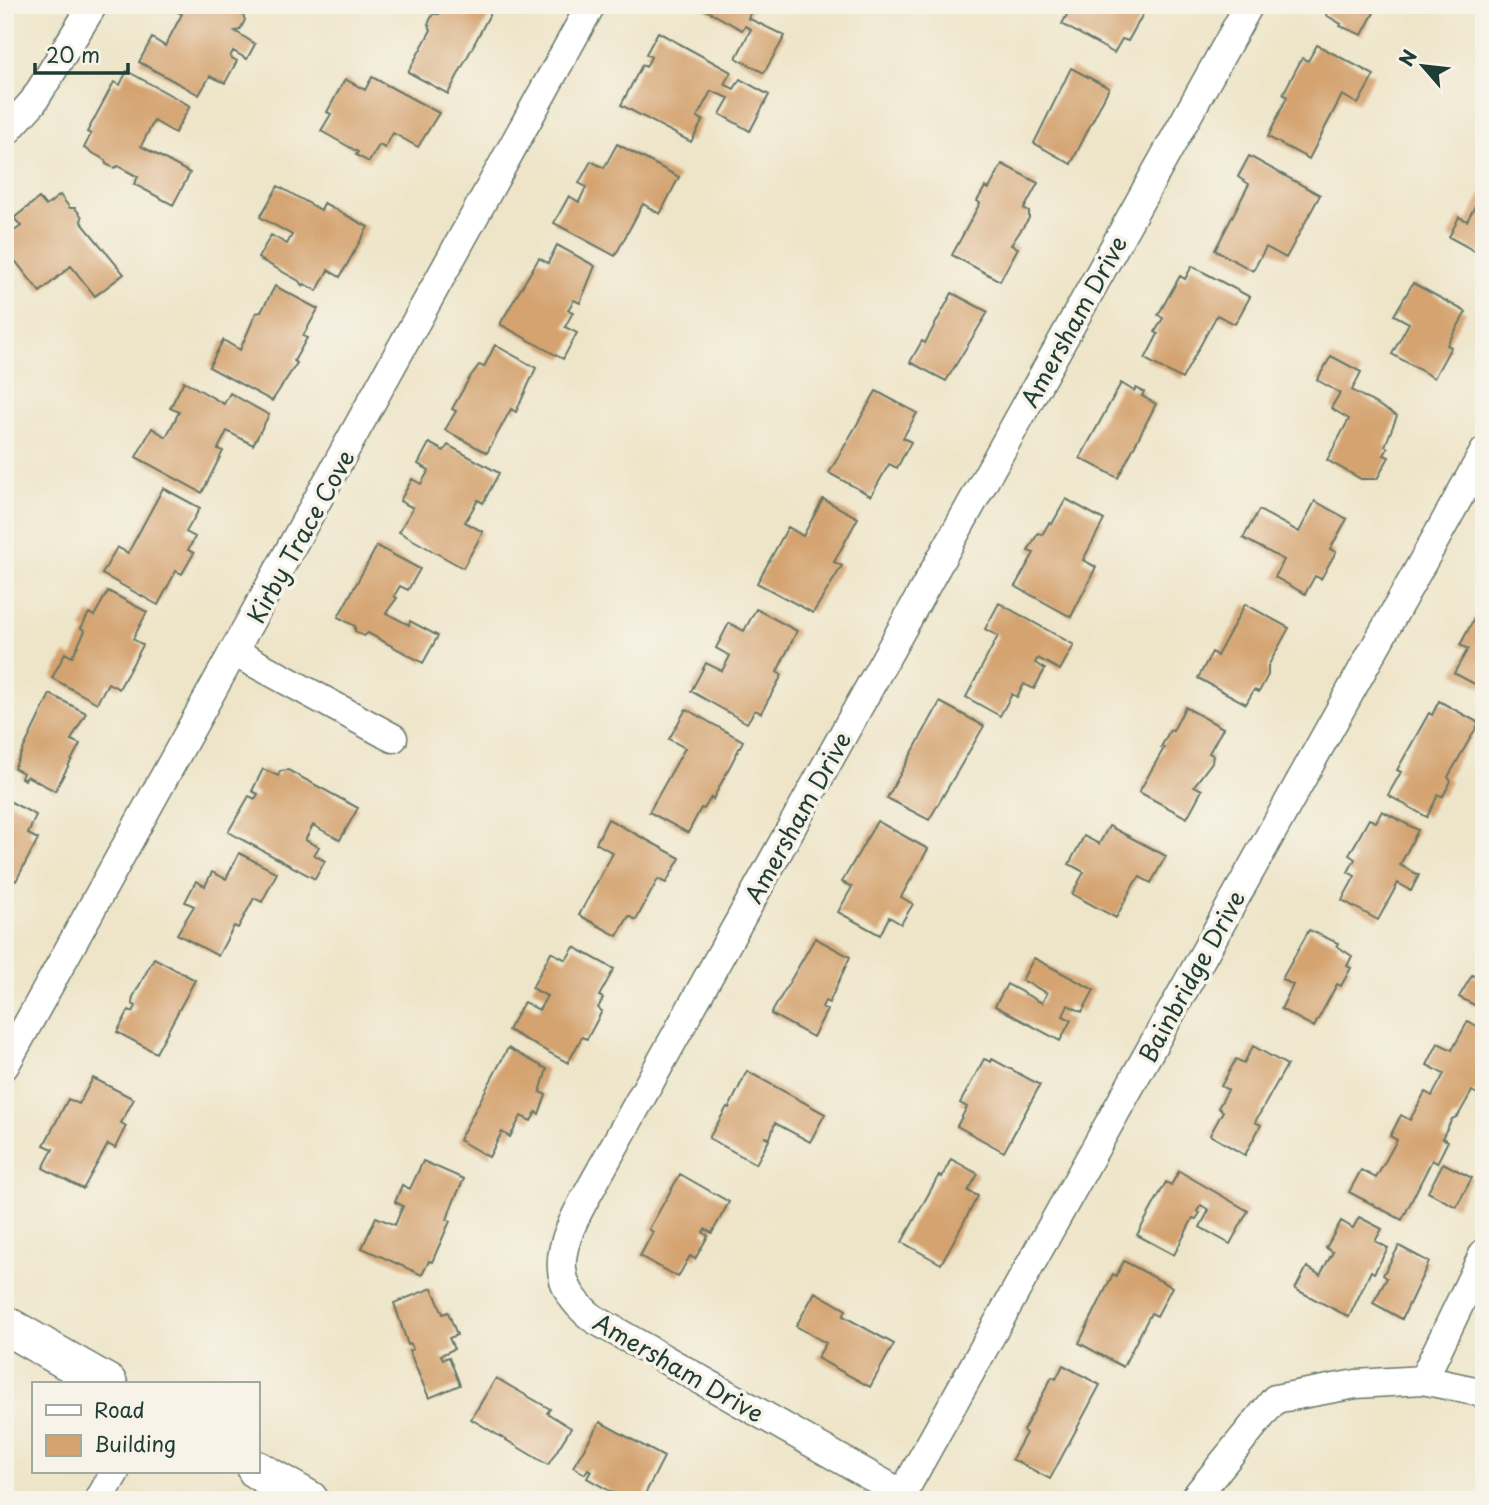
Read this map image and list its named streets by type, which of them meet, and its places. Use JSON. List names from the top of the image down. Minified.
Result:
{"streets":{"street":["Amersham Drive","Kirby Trace Cove","Bainbridge Drive"]},"crossings":[["Amersham Drive","Bainbridge Drive"]],"legend":["Road","Building"],"scale_bar":"20 m","north":"top left"}
